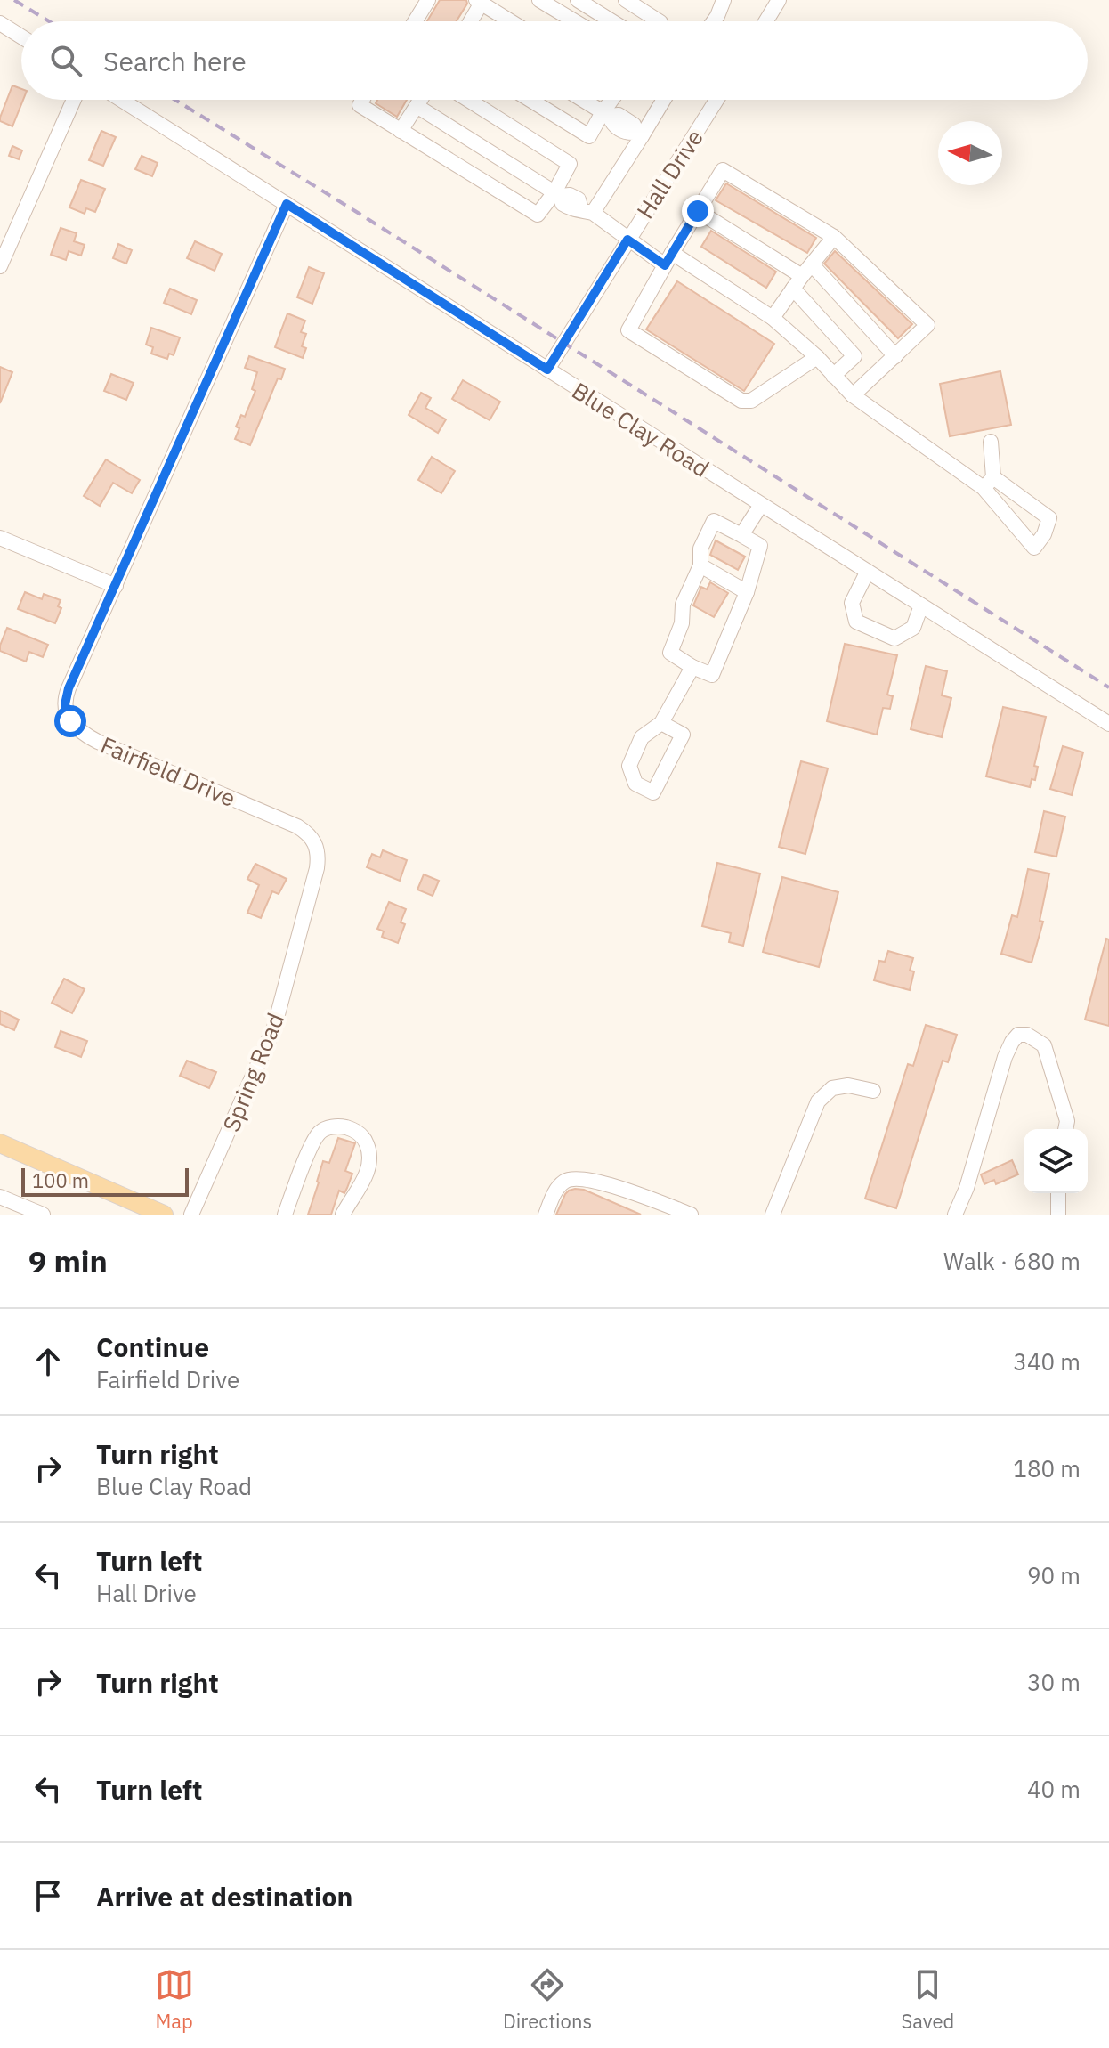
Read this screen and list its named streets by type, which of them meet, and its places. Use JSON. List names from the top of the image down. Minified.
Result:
{"streets":{"street":["Hall Drive","Blue Clay Road","Fairfield Drive","Spring Road"]},"crossings":[["Hall Drive","Blue Clay Road"],["Blue Clay Road","Fairfield Drive"],["Fairfield Drive","Spring Road"]],"scale_bar":"100 m","north":"left","page":{"search":"Search here","scale":"100 m","heading":["9 min","Walk · 680 m"],"list":[["Continue","Fairfield Drive","340 m"],["Turn right","Blue Clay Road","180 m"],["Turn left","Hall Drive","90 m"],["Turn right","30 m"],["Turn left","40 m"],"Arrive at destination"],"nav":["Map","Directions","Saved"]}}
